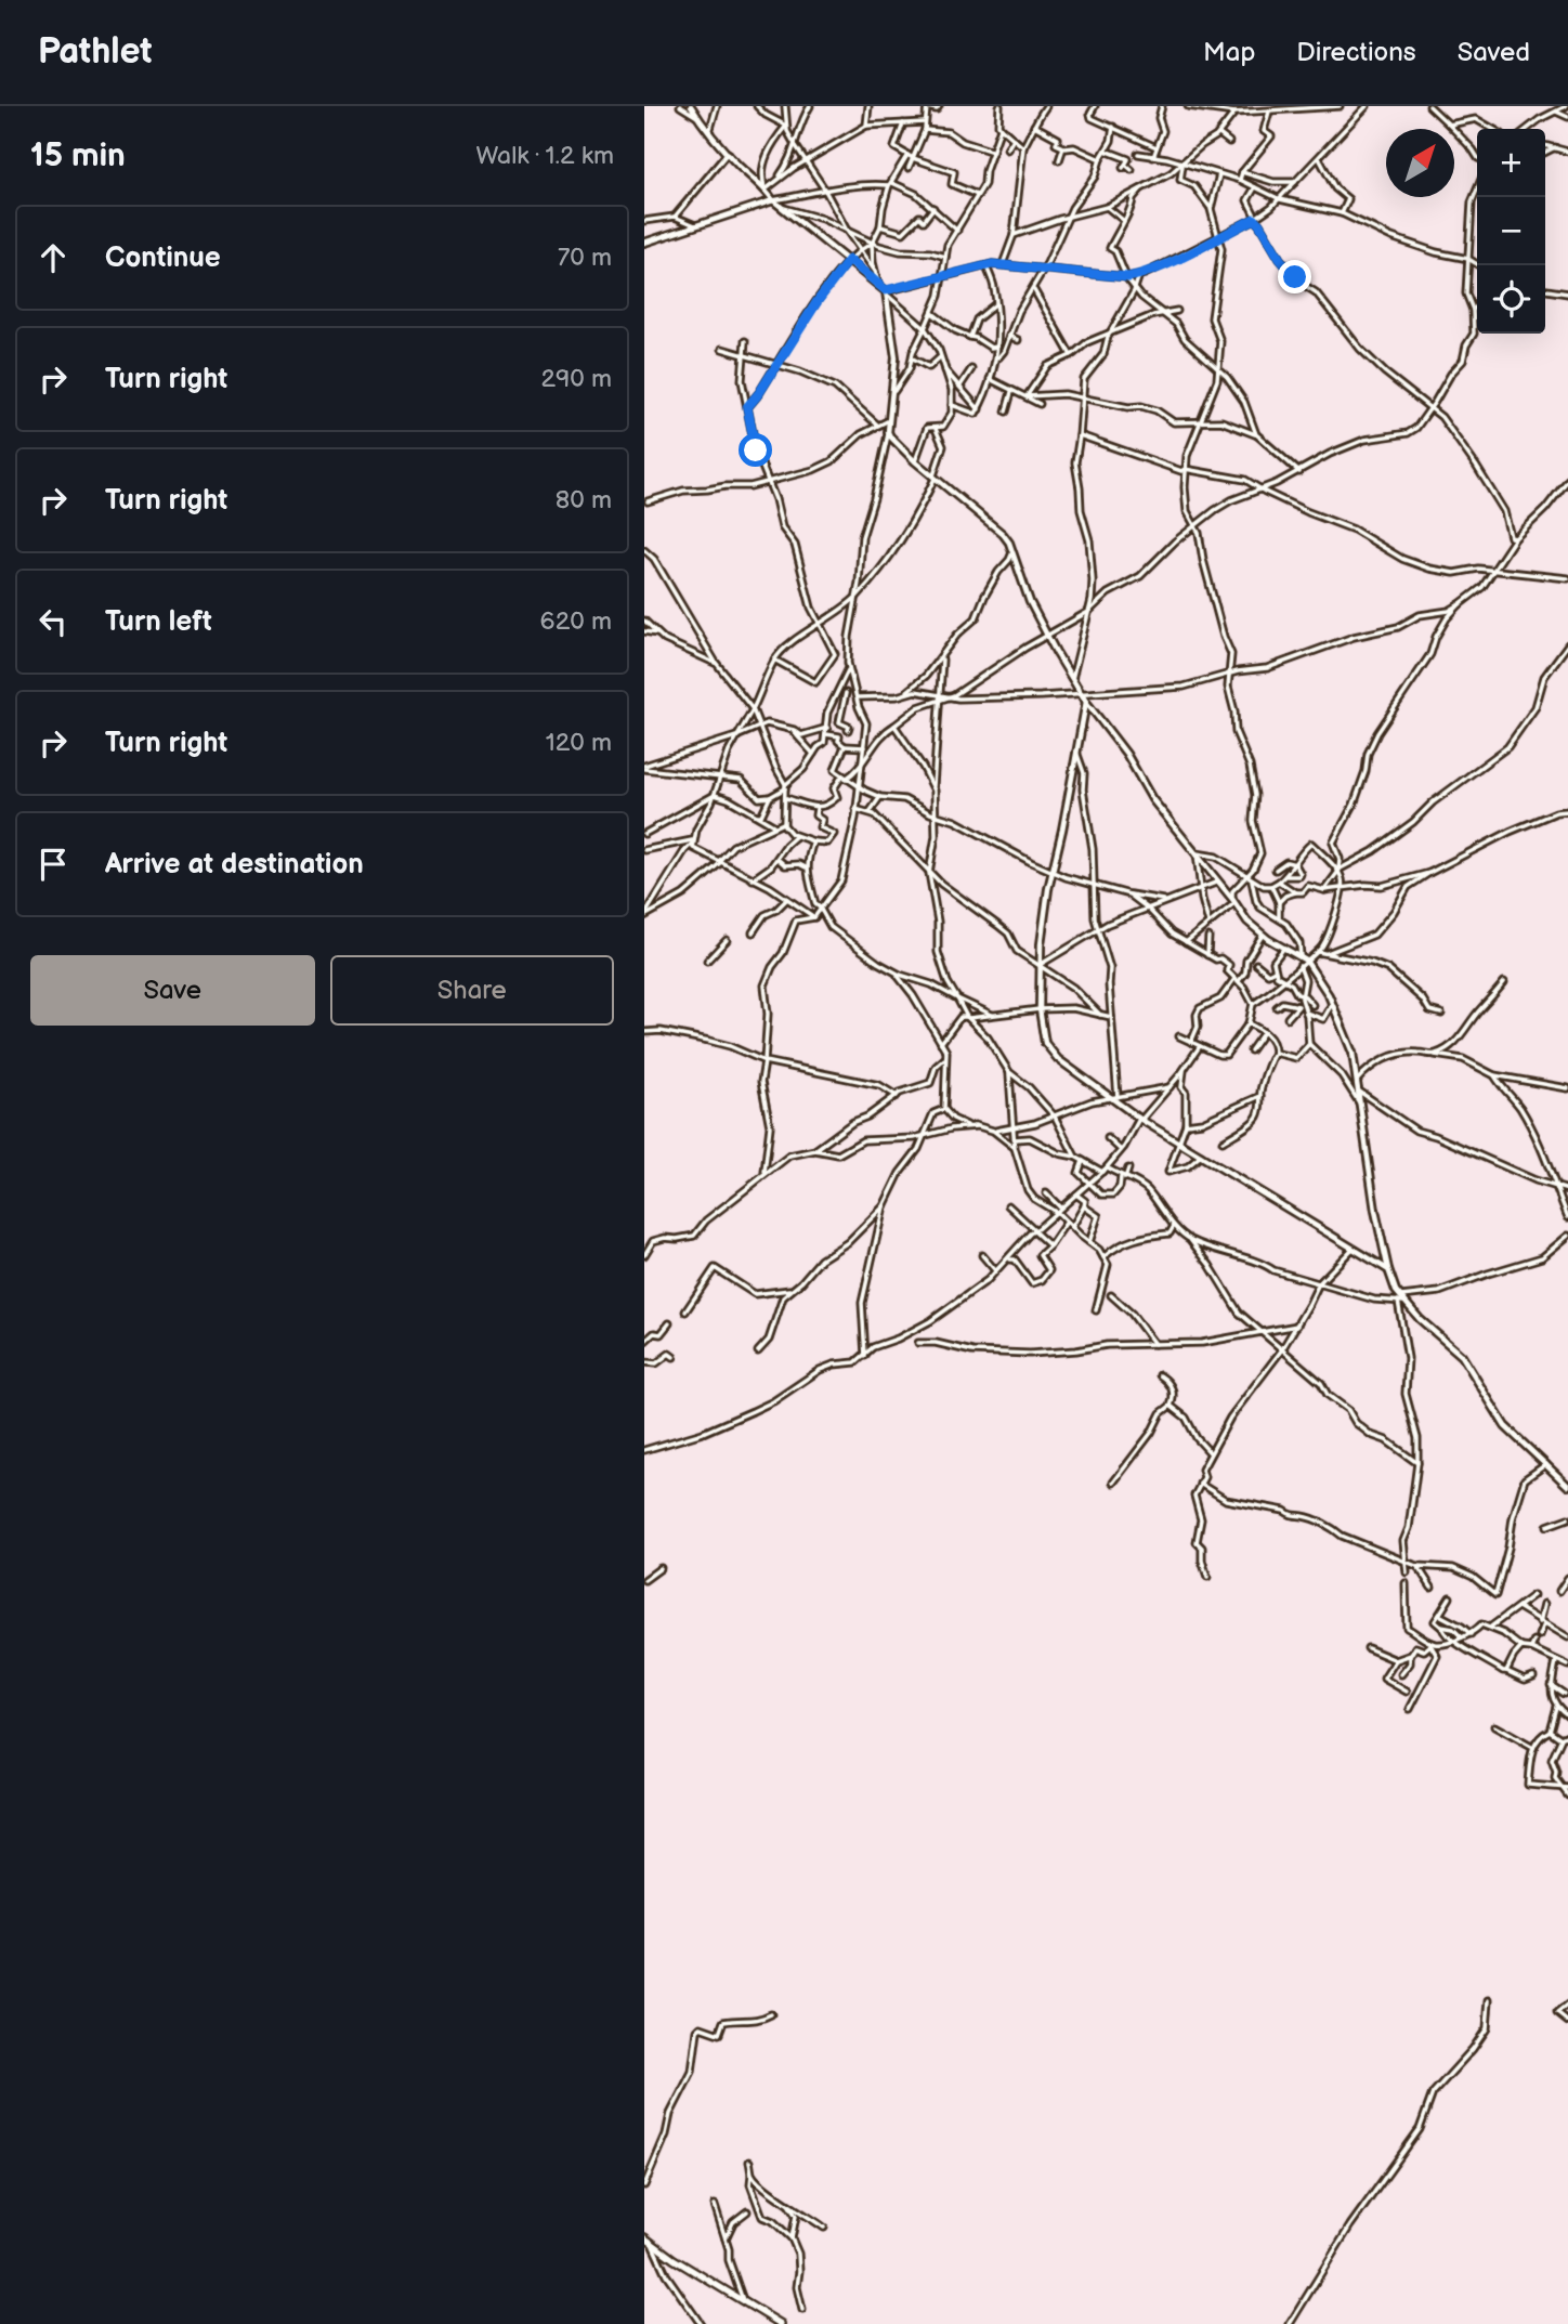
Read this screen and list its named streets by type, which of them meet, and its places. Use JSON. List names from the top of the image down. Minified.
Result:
{"north":"top right","page":{"header":"Pathlet","nav":["Map","Directions","Saved"],"heading":["15 min","Walk · 1.2 km"],"map_buttons":["+","−"],"list":[["Continue","70 m"],["Turn right","290 m"],["Turn right","80 m"],["Turn left","620 m"],["Turn right","120 m"],"Arrive at destination"],"buttons":["Save","Share"]}}
